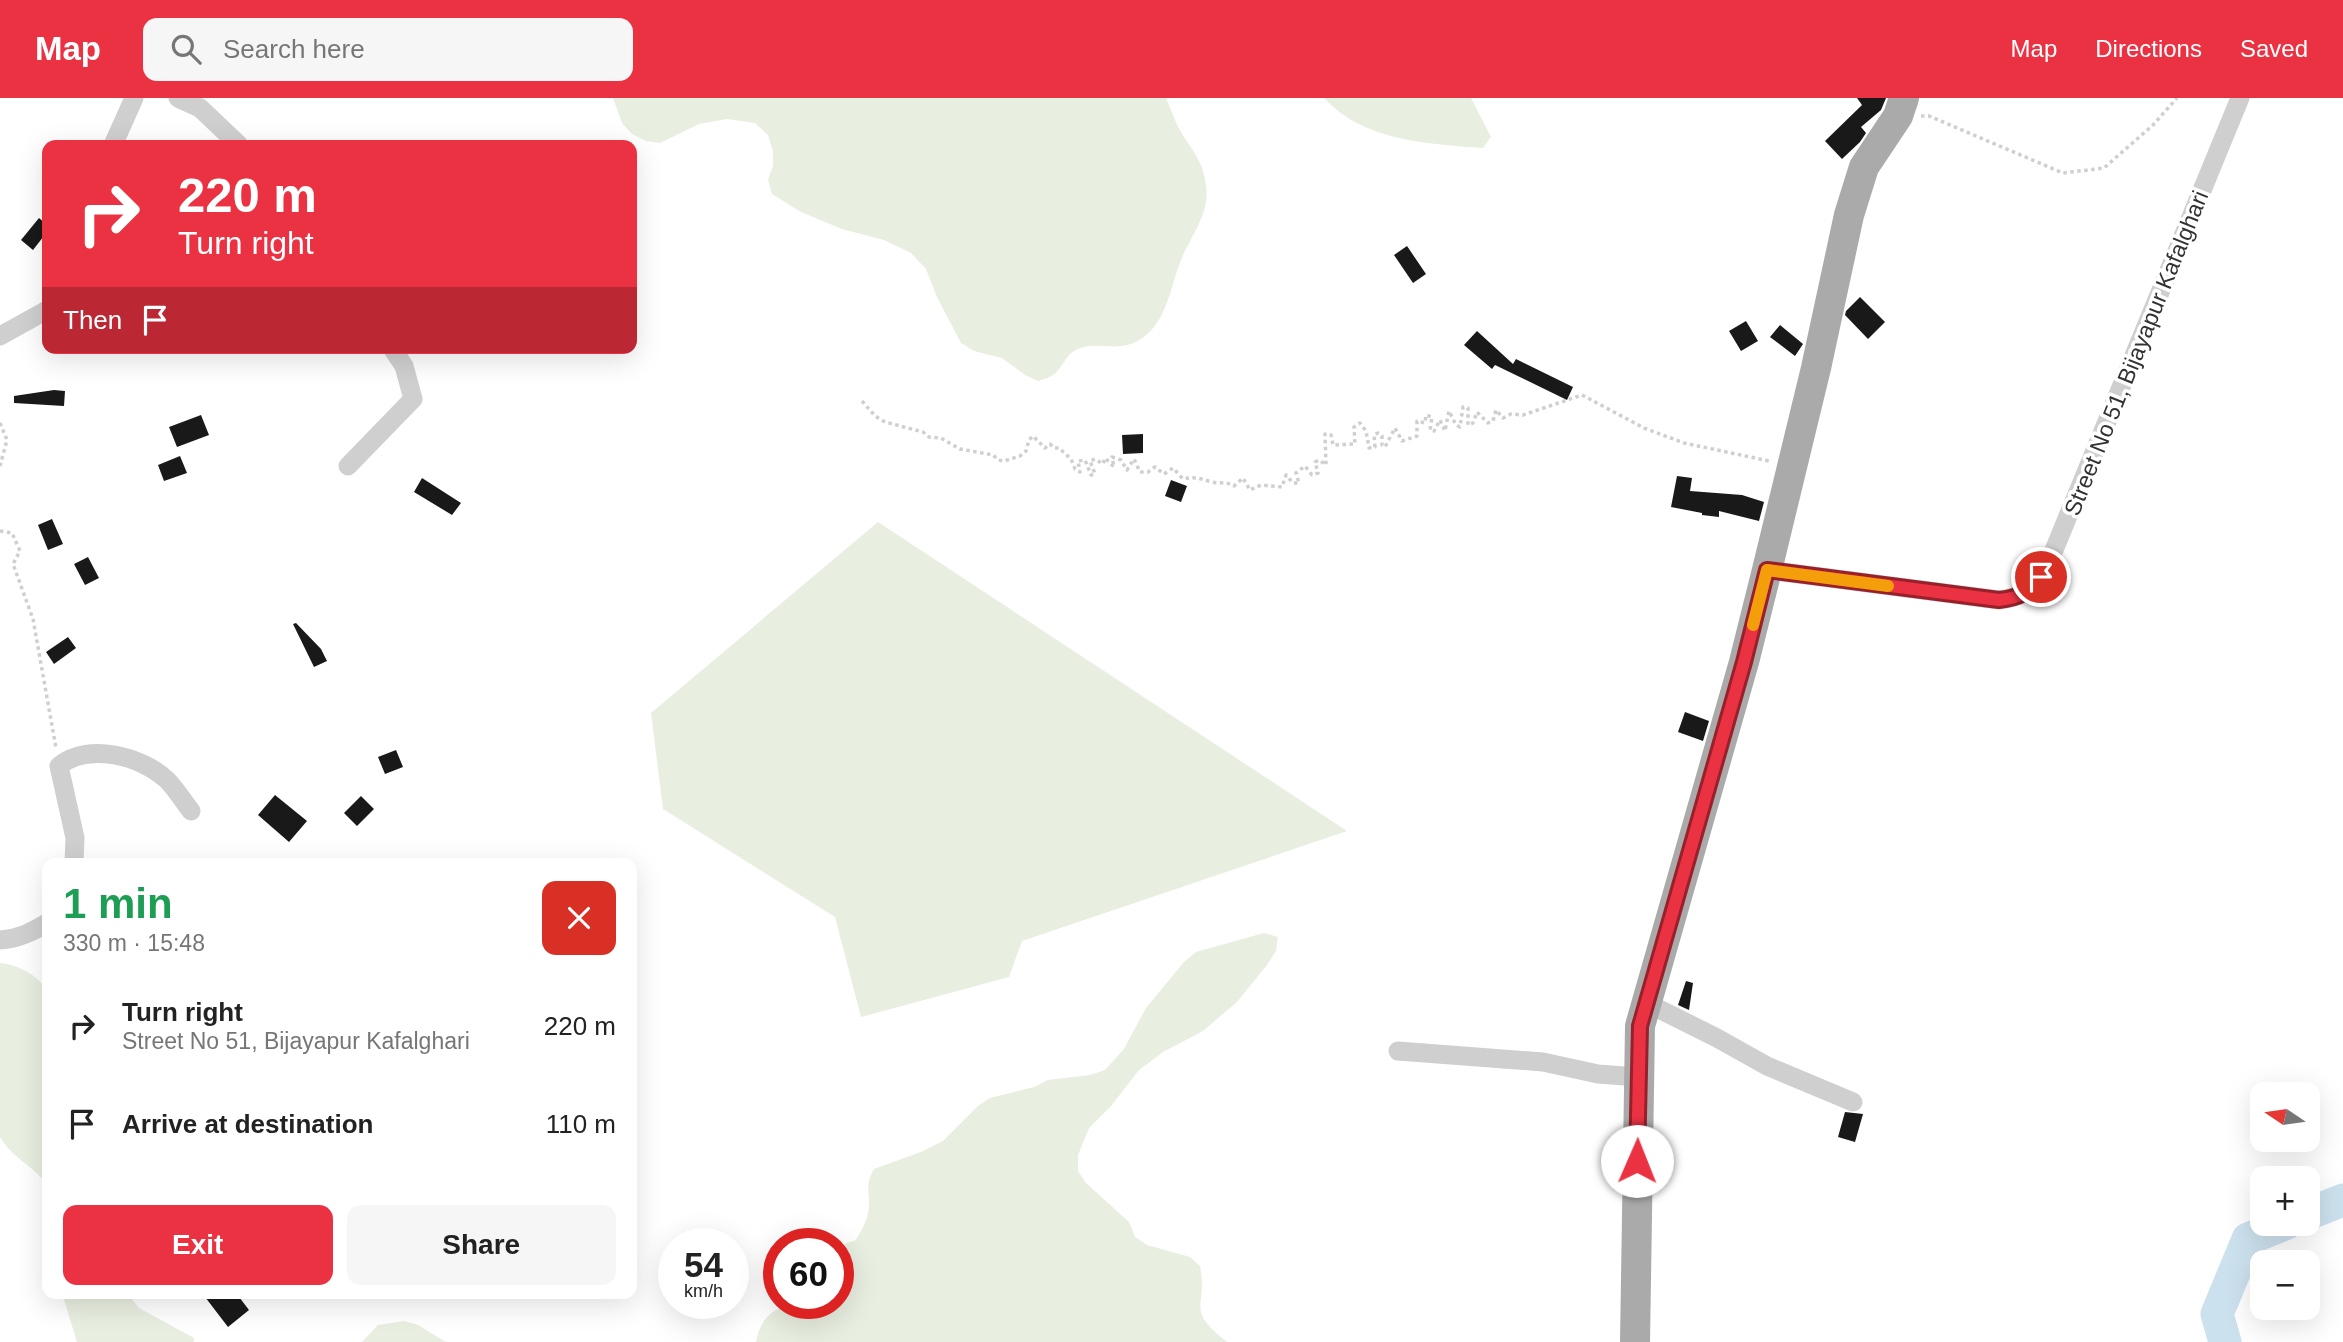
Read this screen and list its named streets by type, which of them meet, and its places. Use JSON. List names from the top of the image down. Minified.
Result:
{"streets":{"street":["Street No 51, Bijayapur Kafalghari"]},"north":"left","page":{"header":"Map","search":"Search here","nav":["Map","Directions","Saved"],"turn":["220 m","Turn right"],"then":"Then","heading":["1 min","330 m · 15:48"],"list":[{"name":"Turn right","note":"Street No 51, Bijayapur Kafalghari","value":"220 m"},{"name":"Arrive at destination","value":"110 m"}],"map_buttons":["+","−"],"buttons":["Exit","Share"],"speed":"54 km/h","limit":"60"}}
